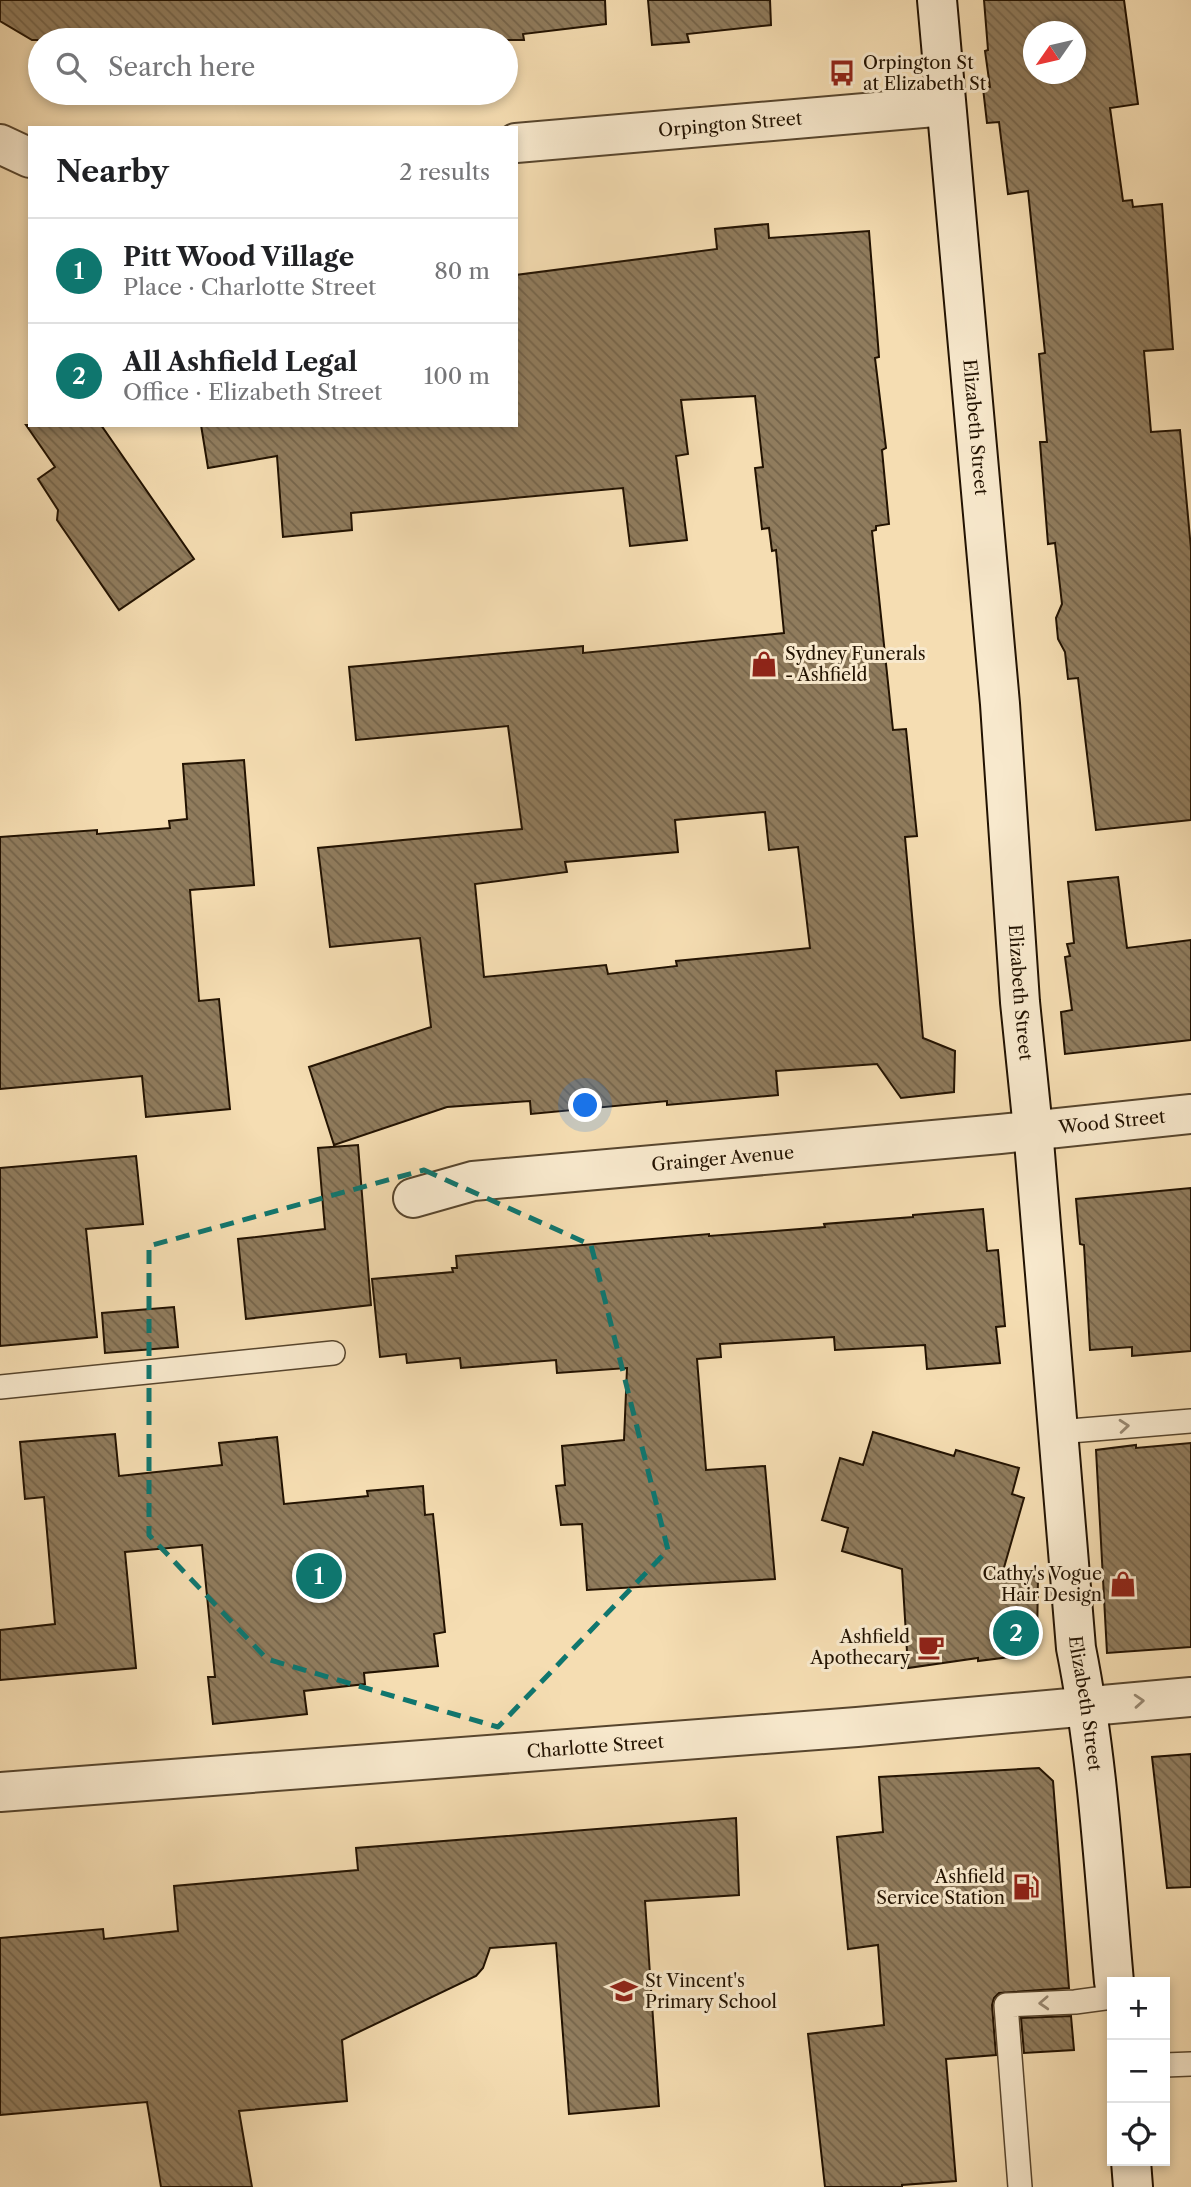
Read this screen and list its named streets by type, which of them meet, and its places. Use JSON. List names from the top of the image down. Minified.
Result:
{"streets":{"street":["Orpington Street","Elizabeth Street","Wood Street","Grainger Avenue","Charlotte Street"]},"crossings":[["Orpington Street","Elizabeth Street"],["Elizabeth Street","Wood Street"],["Elizabeth Street","Grainger Avenue"],["Elizabeth Street","Charlotte Street"],["Wood Street","Grainger Avenue"]],"places":{"bus stop":["Orpington St at Elizabeth St"],"shop":["Sydney Funerals - Ashfield","Cathy's Vogue Hair Design"],"cafe":["Ashfield Apothecary"],"fuel station":["Ashfield Service Station"],"school or university":["St Vincent's Primary School"]},"north":"bottom left","page":{"search":"Search here","heading":["Nearby","2 results"],"list":[{"mark":"1","name":"Pitt Wood Village","note":"Place · Charlotte Street","value":"80 m"},{"mark":"2","name":"All Ashfield Legal","note":"Office · Elizabeth Street","value":"100 m"}],"pins":["1","2"],"map_buttons":["+","−"]}}
